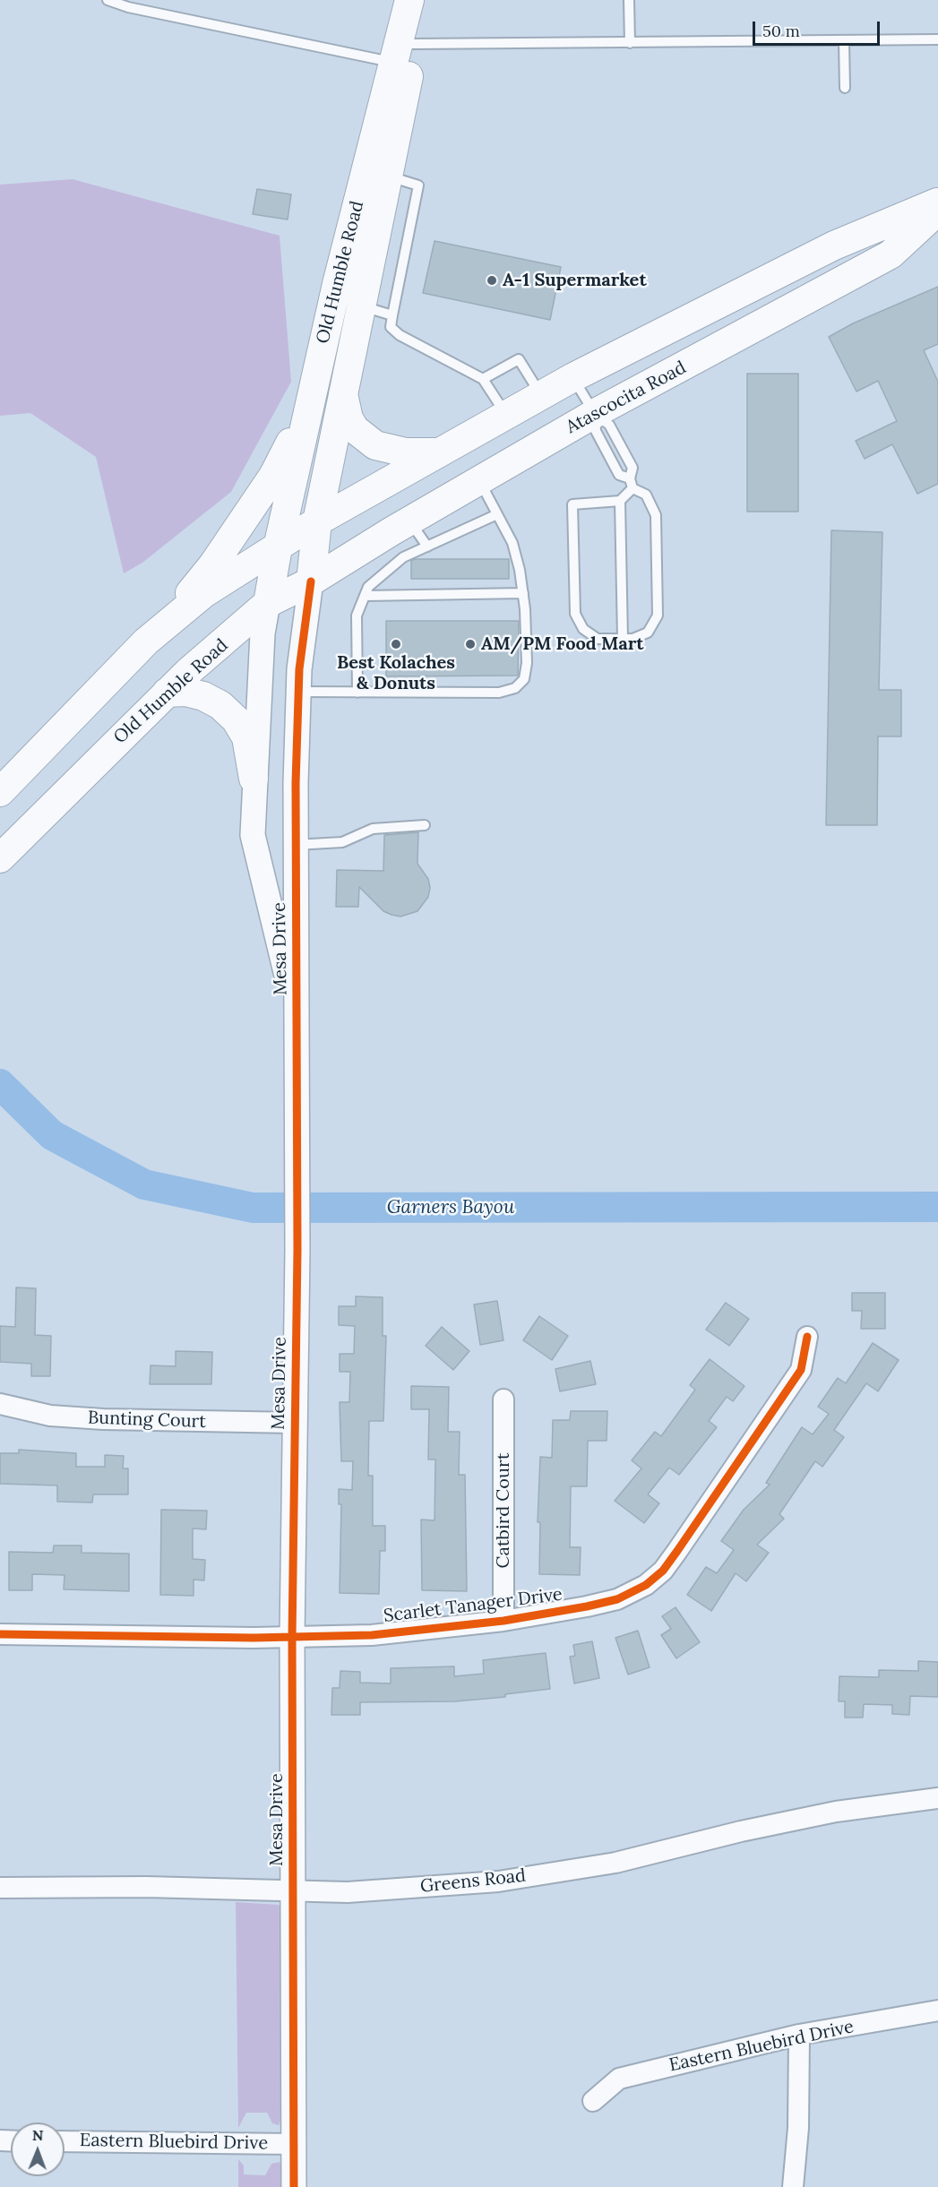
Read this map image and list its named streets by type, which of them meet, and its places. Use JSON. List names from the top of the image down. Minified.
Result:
{"streets":{"main road":["Old Humble Road","Atascocita Road","Mesa Drive"],"street":["Bunting Court","Catbird Court","Scarlet Tanager Drive","Greens Road","Eastern Bluebird Drive"]},"crossings":[["Old Humble Road","Atascocita Road"],["Old Humble Road","Mesa Drive"],["Atascocita Road","Mesa Drive"],["Mesa Drive","Bunting Court"],["Mesa Drive","Scarlet Tanager Drive"],["Mesa Drive","Greens Road"],["Mesa Drive","Eastern Bluebird Drive"],["Catbird Court","Scarlet Tanager Drive"]],"water":["Garners Bayou"],"places":["A-1 Supermarket","Best Kolaches & Donuts","AM/PM Food Mart"],"scale_bar":"50 m","north":"top"}
